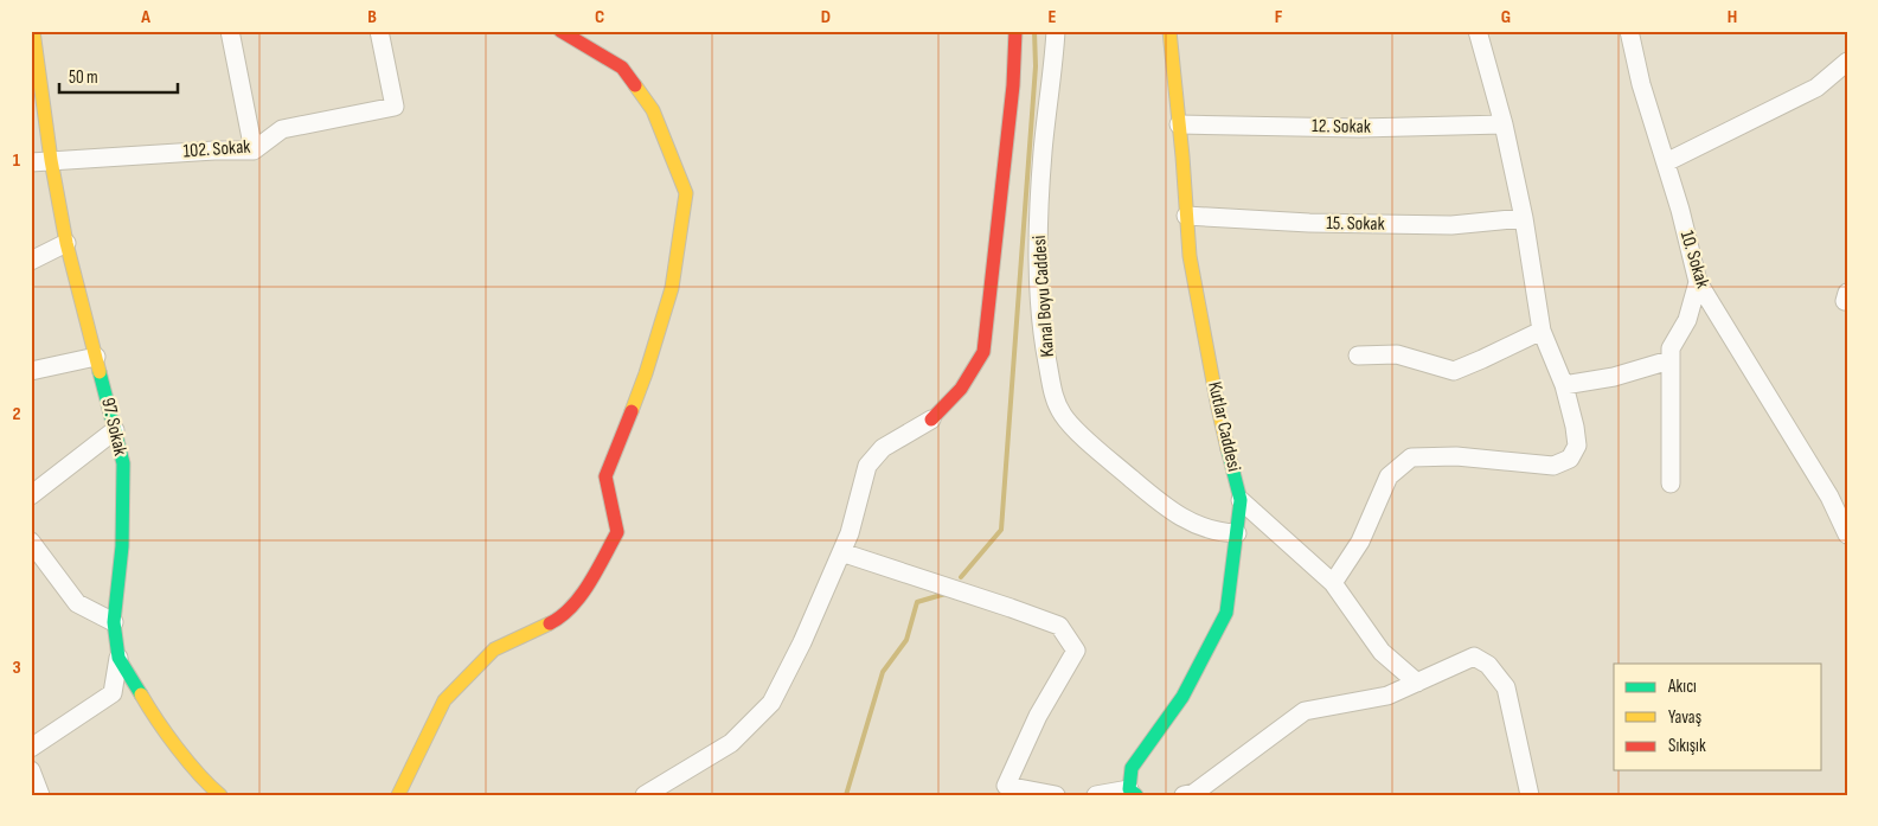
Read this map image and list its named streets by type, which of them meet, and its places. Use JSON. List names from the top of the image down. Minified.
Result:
{"streets":{"street":["12. Sokak","102. Sokak","15. Sokak","10. Sokak","Kanal Boyu Caddesi","97. Sokak","Kutlar Caddesi"]},"crossings":[["12. Sokak","Kutlar Caddesi"],["102. Sokak","97. Sokak"],["15. Sokak","Kutlar Caddesi"],["Kanal Boyu Caddesi","Kutlar Caddesi"]],"legend":["Akıcı","Yavaş","Sıkışık"],"scale_bar":"50 m","grid":{"columns":["A","B","C","D","E","F","G","H"],"rows":["1","2","3"]}}
